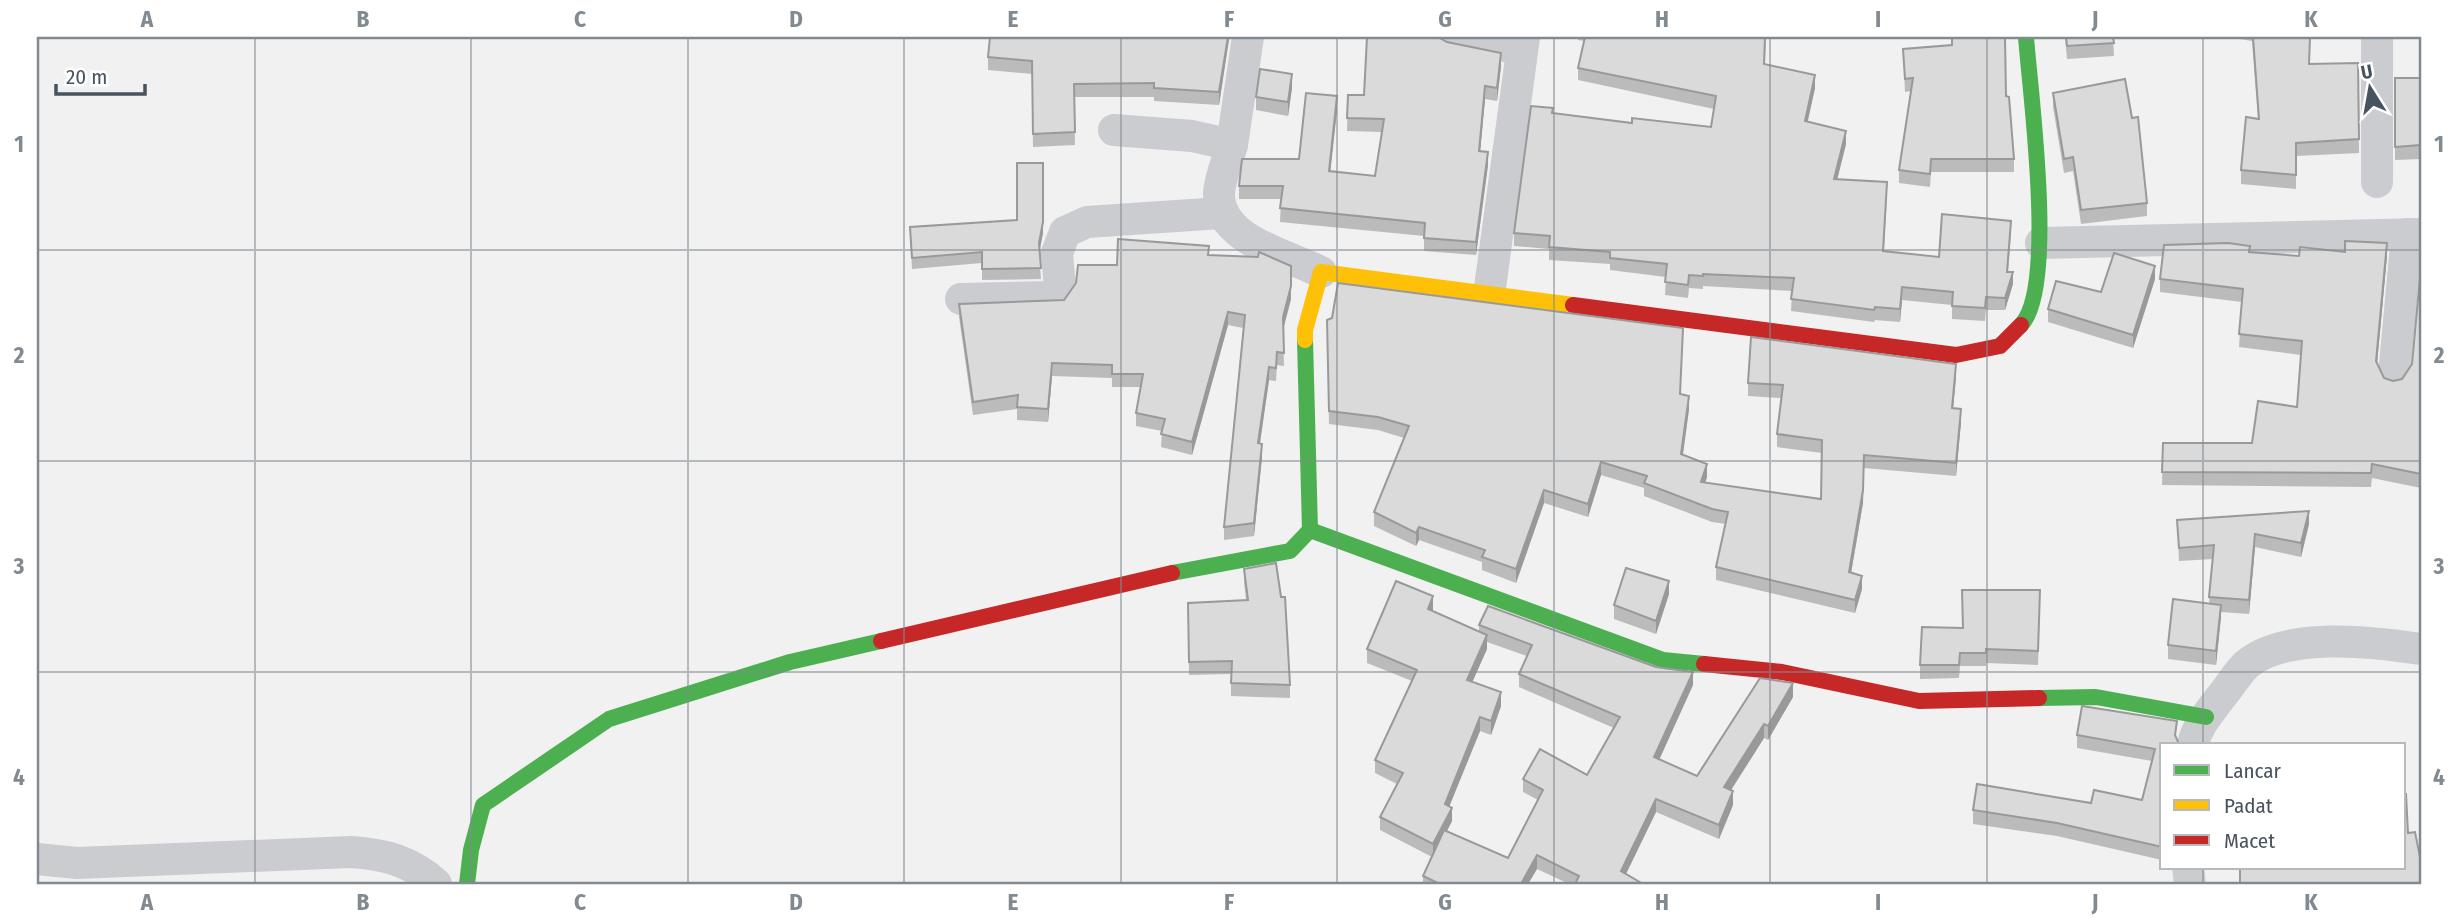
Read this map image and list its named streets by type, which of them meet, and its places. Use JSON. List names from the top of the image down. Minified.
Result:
{"legend":["Lancar","Padat","Macet"],"scale_bar":"20 m","north":"top","grid":{"columns":["A","B","C","D","E","F","G","H","I","J","K"],"rows":["1","2","3","4"]}}
